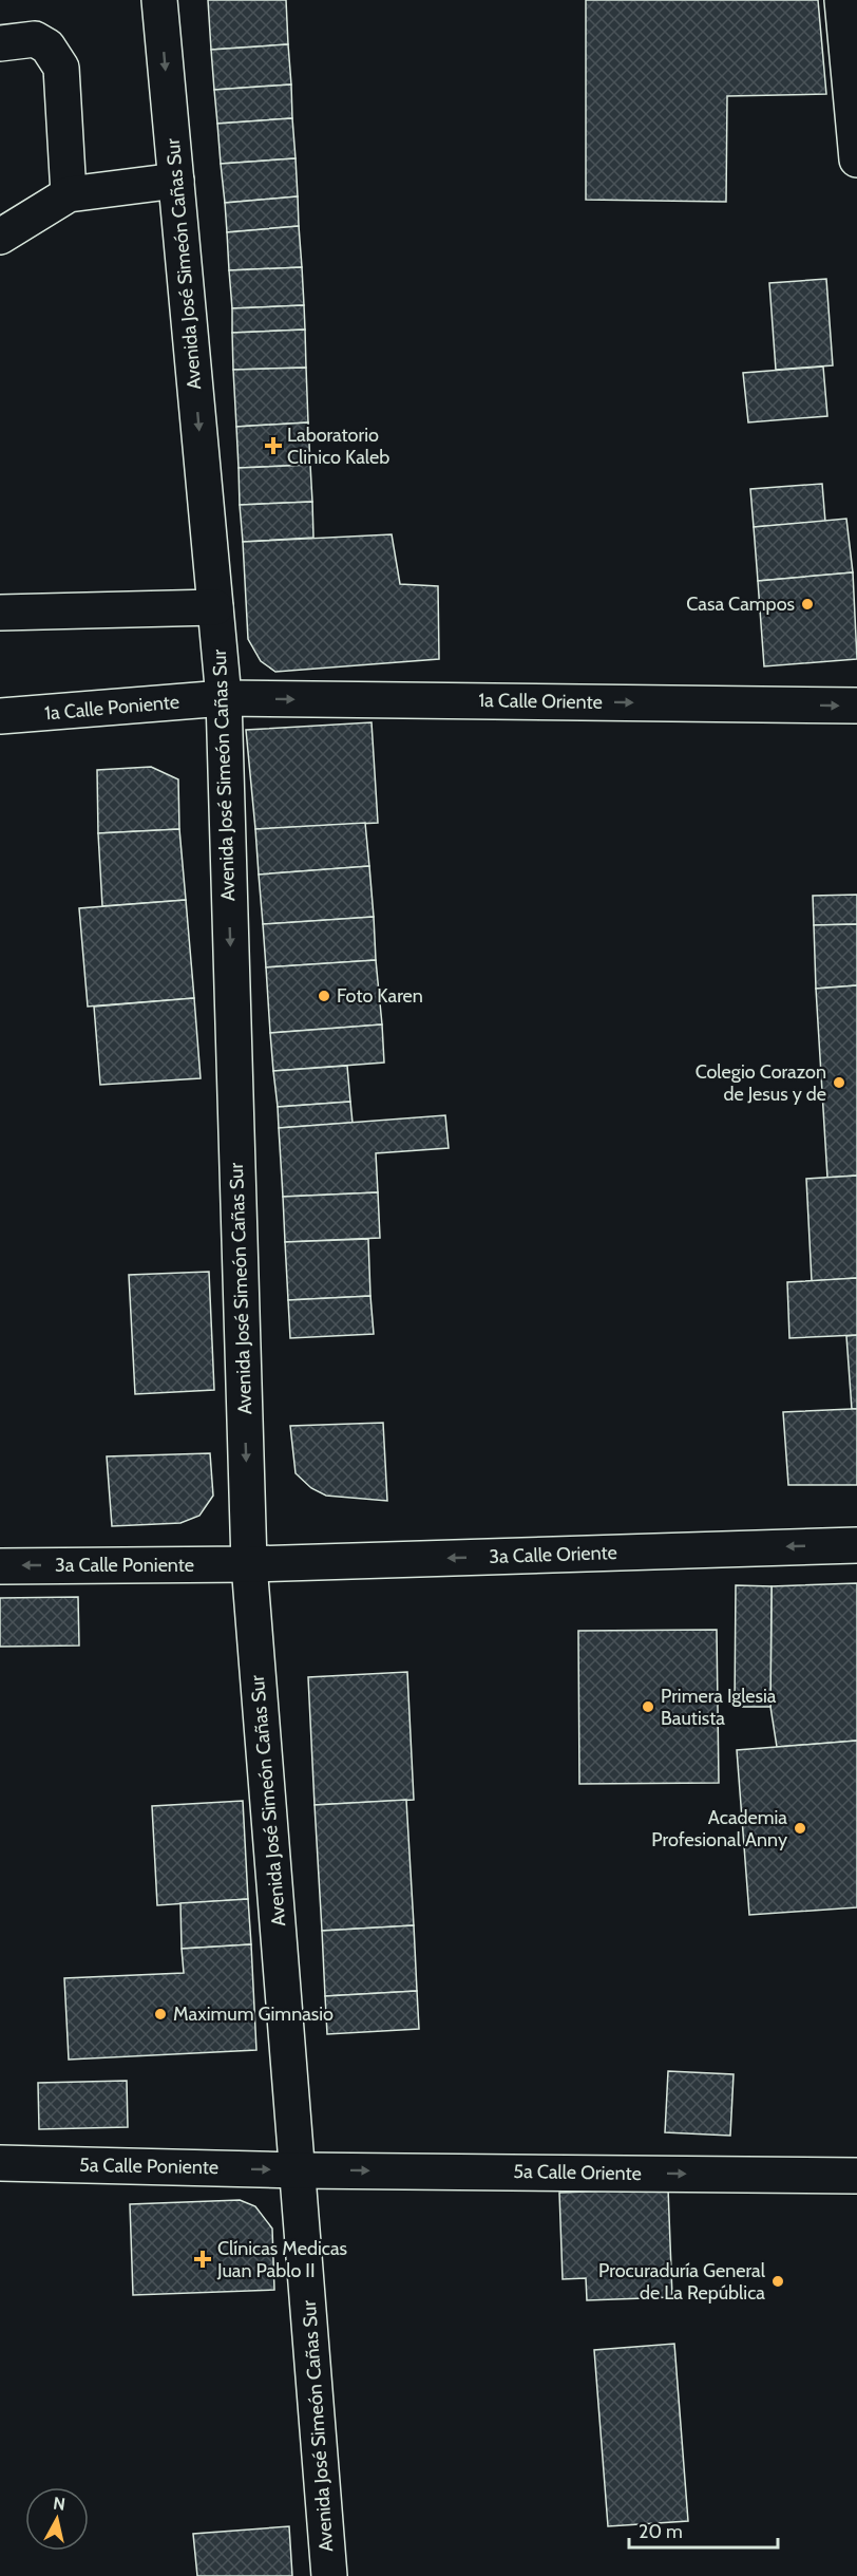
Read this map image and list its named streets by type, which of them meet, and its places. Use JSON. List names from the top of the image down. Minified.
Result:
{"streets":{"street":["Avenida José Simeón Cañas Sur","1a Calle Oriente","1a Calle Poniente","3a Calle Oriente","3a Calle Poniente","5a Calle Poniente","5a Calle Oriente"]},"crossings":[["Avenida José Simeón Cañas Sur","1a Calle Oriente"],["Avenida José Simeón Cañas Sur","1a Calle Poniente"],["Avenida José Simeón Cañas Sur","3a Calle Oriente"],["Avenida José Simeón Cañas Sur","3a Calle Poniente"],["Avenida José Simeón Cañas Sur","5a Calle Poniente"],["Avenida José Simeón Cañas Sur","5a Calle Oriente"],["1a Calle Oriente","1a Calle Poniente"],["3a Calle Oriente","3a Calle Poniente"],["5a Calle Poniente","5a Calle Oriente"]],"one_way":["Avenida José Simeón Cañas Sur","1a Calle Oriente","3a Calle Oriente","3a Calle Poniente","5a Calle Poniente","5a Calle Oriente"],"places":{"health":["Laboratorio Clinico Kaleb","Clínicas Medicas Juan Pablo II"],"other":["Casa Campos","Foto Karen","Colegio Corazon de Jesus y de","Primera Iglesia Bautista","Academia Profesional Anny","Maximum Gimnasio","Procuraduría General de La República"]},"scale_bar":"20 m","north":"top"}
